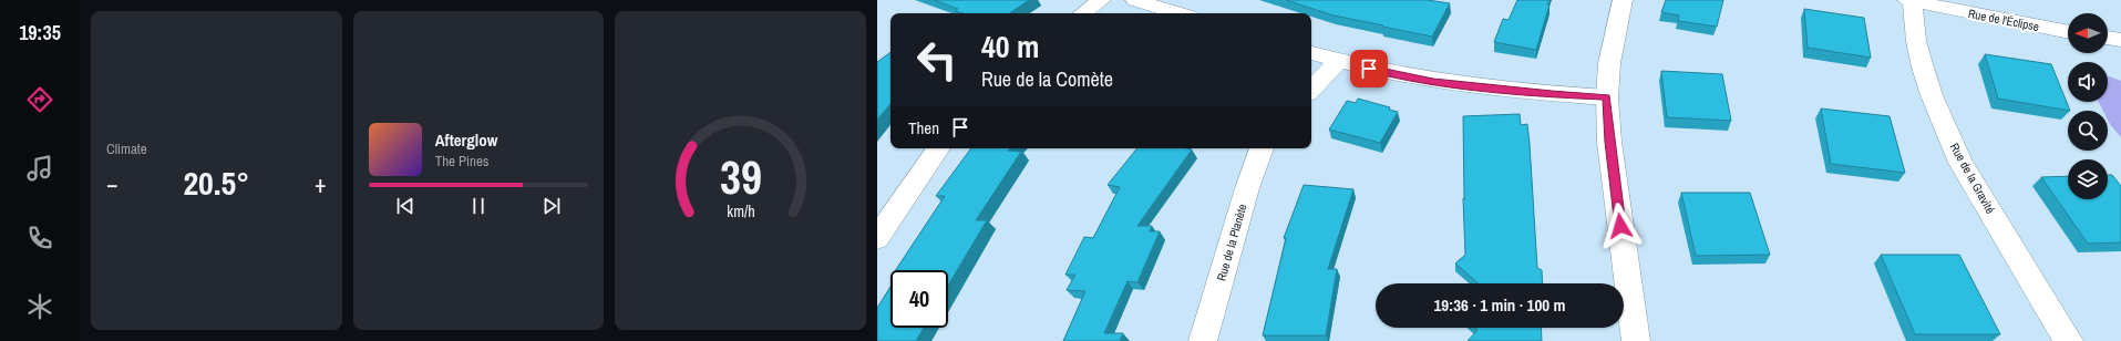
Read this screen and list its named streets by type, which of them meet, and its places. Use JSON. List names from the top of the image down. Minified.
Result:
{"streets":{"street":["Rue de l'Éclipse","Rue de la Gravité","Rue de la Planète"]},"crossings":[["Rue de l'Éclipse","Rue de la Gravité"]],"north":"left","page":{"tabs":"19:35","tile":"Climate","turn":["40 m","Rue de la Comète"],"then":"Then","song":["Afterglow","The Pines"],"heat":["−","20.5°","+"],"limit":"40","trip":"19:36 · 1 min · 100 m","gauge":["39","km/h"]}}
